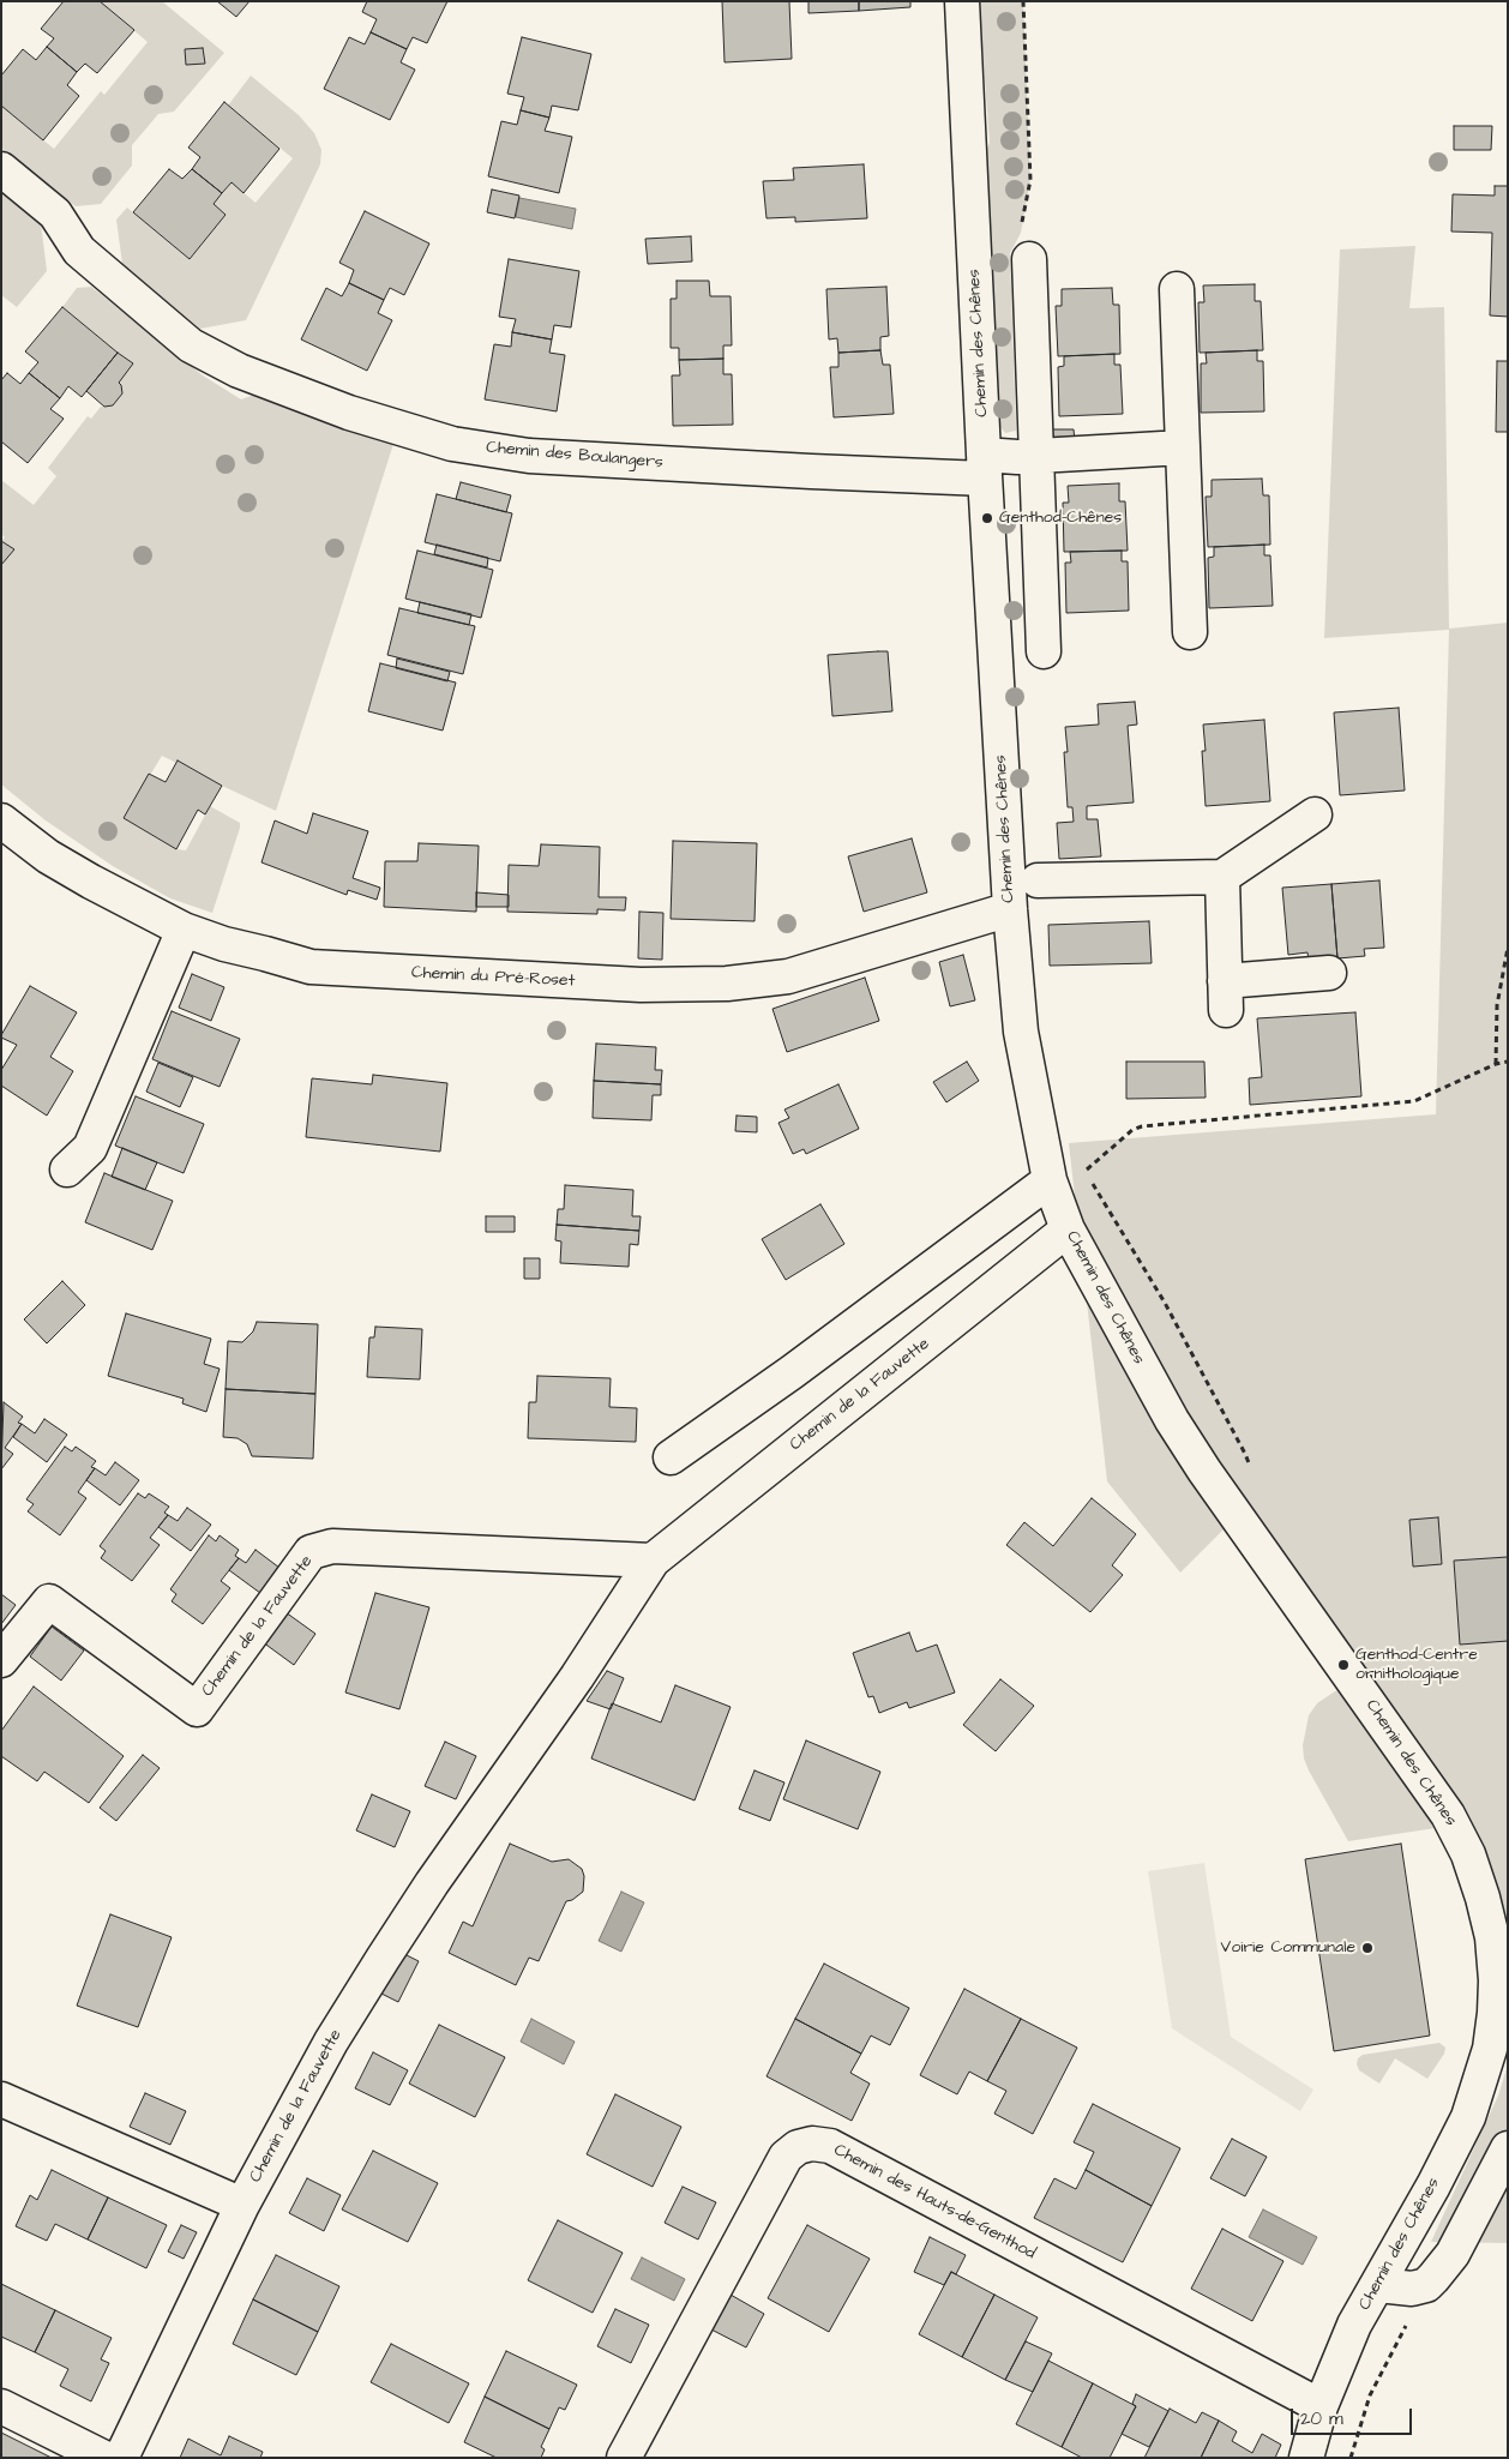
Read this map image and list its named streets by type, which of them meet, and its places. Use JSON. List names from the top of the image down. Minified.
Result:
{"streets":{"street":["Chemin des Chênes","Chemin des Boulangers","Chemin du Pré-Roset","Chemin de la Fauvette","Chemin des Hauts-de-Genthod"]},"crossings":[["Chemin des Chênes","Chemin des Boulangers"],["Chemin des Chênes","Chemin du Pré-Roset"],["Chemin des Chênes","Chemin de la Fauvette"],["Chemin des Chênes","Chemin des Hauts-de-Genthod"]],"places":["Genthod-Chênes","Genthod-Centre ornithologique","Voirie Communale"],"scale_bar":"20 m"}
